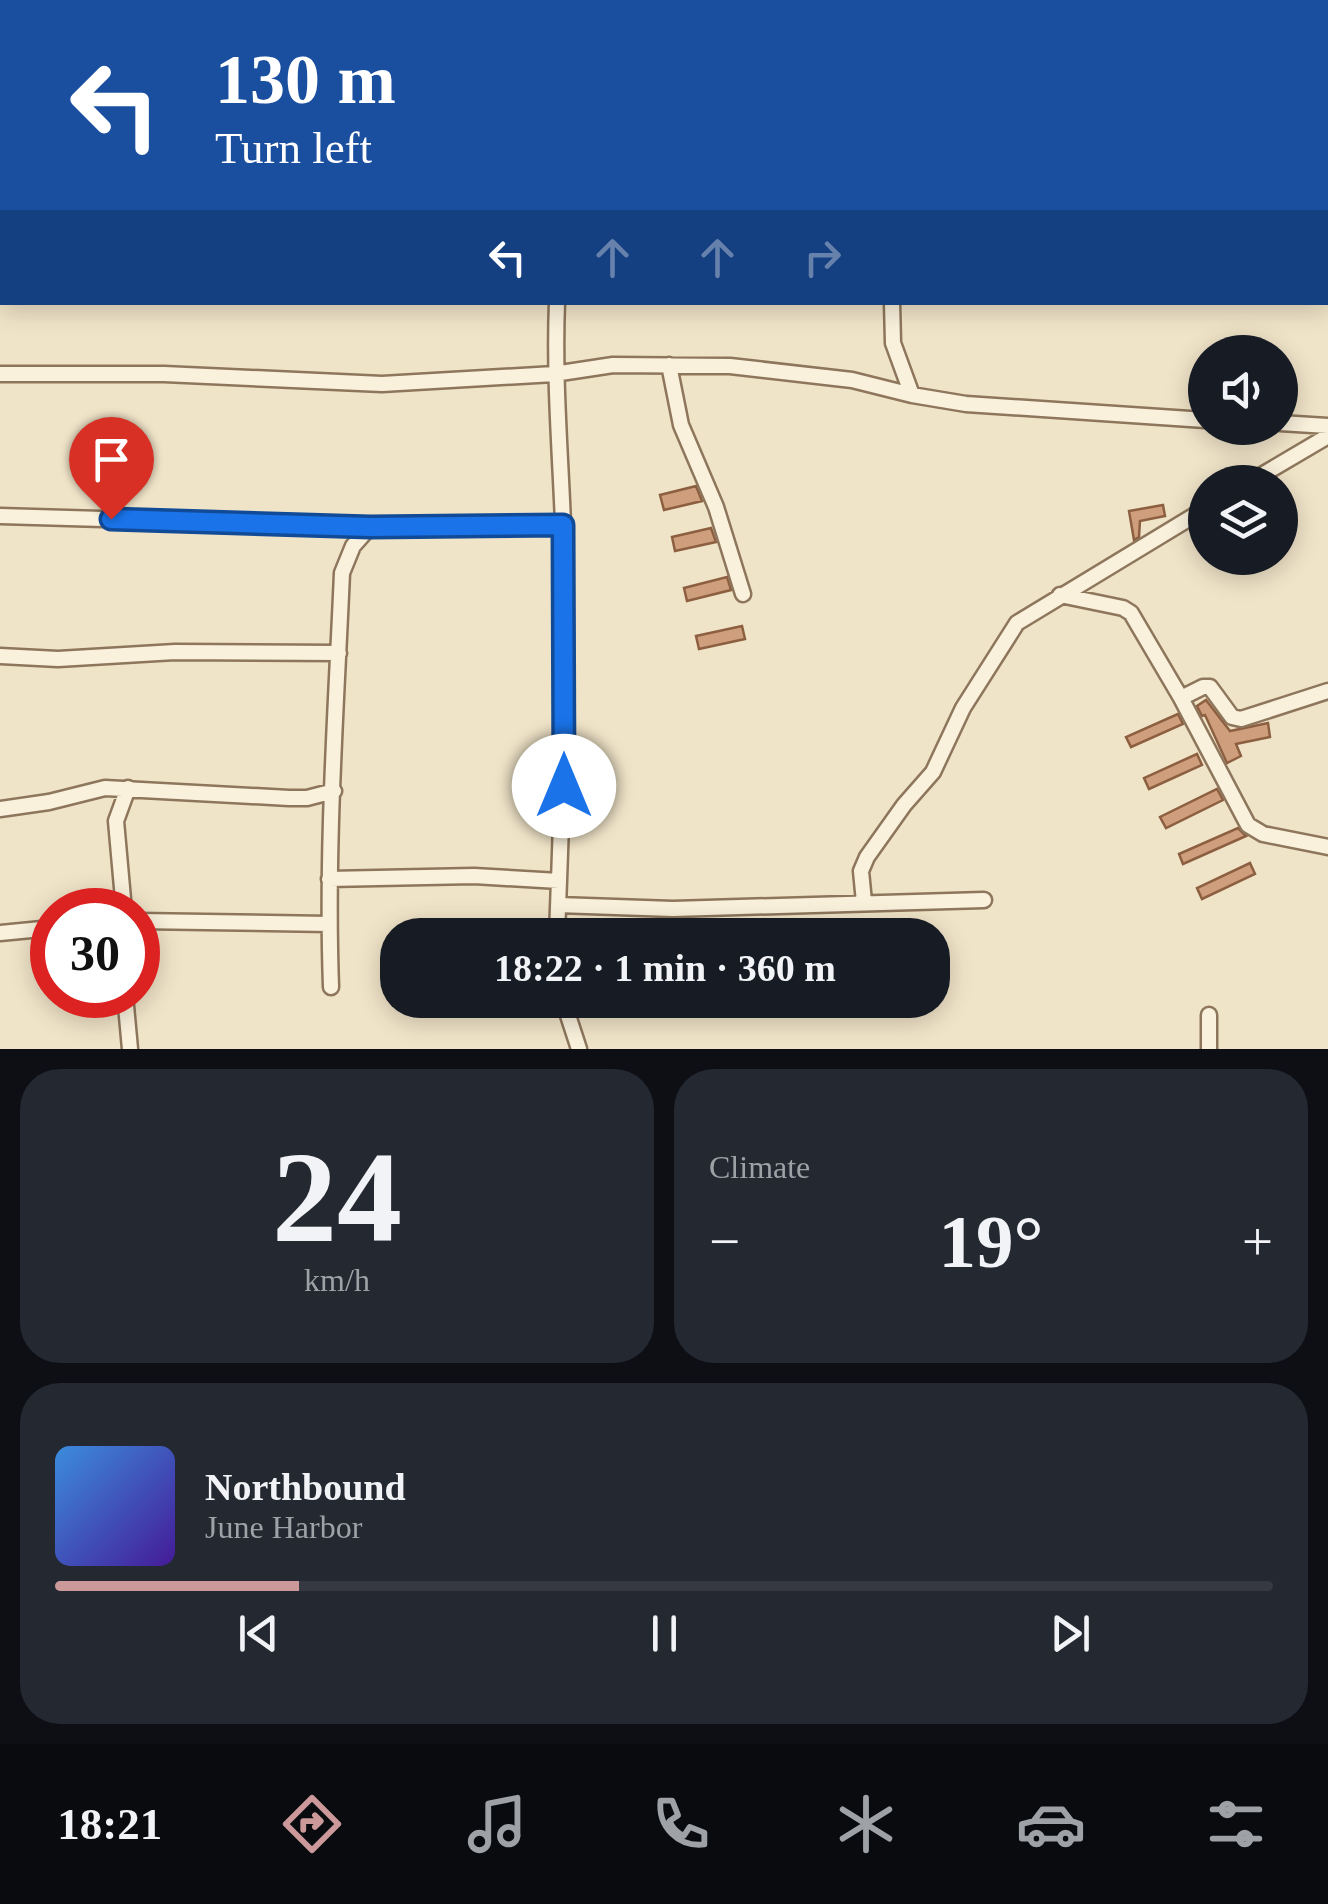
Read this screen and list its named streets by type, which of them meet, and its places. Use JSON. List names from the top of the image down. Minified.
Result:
{"page":{"turn":["130 m","Turn left"],"limit":"30","trip":"18:22 · 1 min · 360 m","tile":[["24","km/h"],"Climate"],"heat":["−","19°","+"],"song":["Northbound","June Harbor"],"tabs":"18:21"}}
